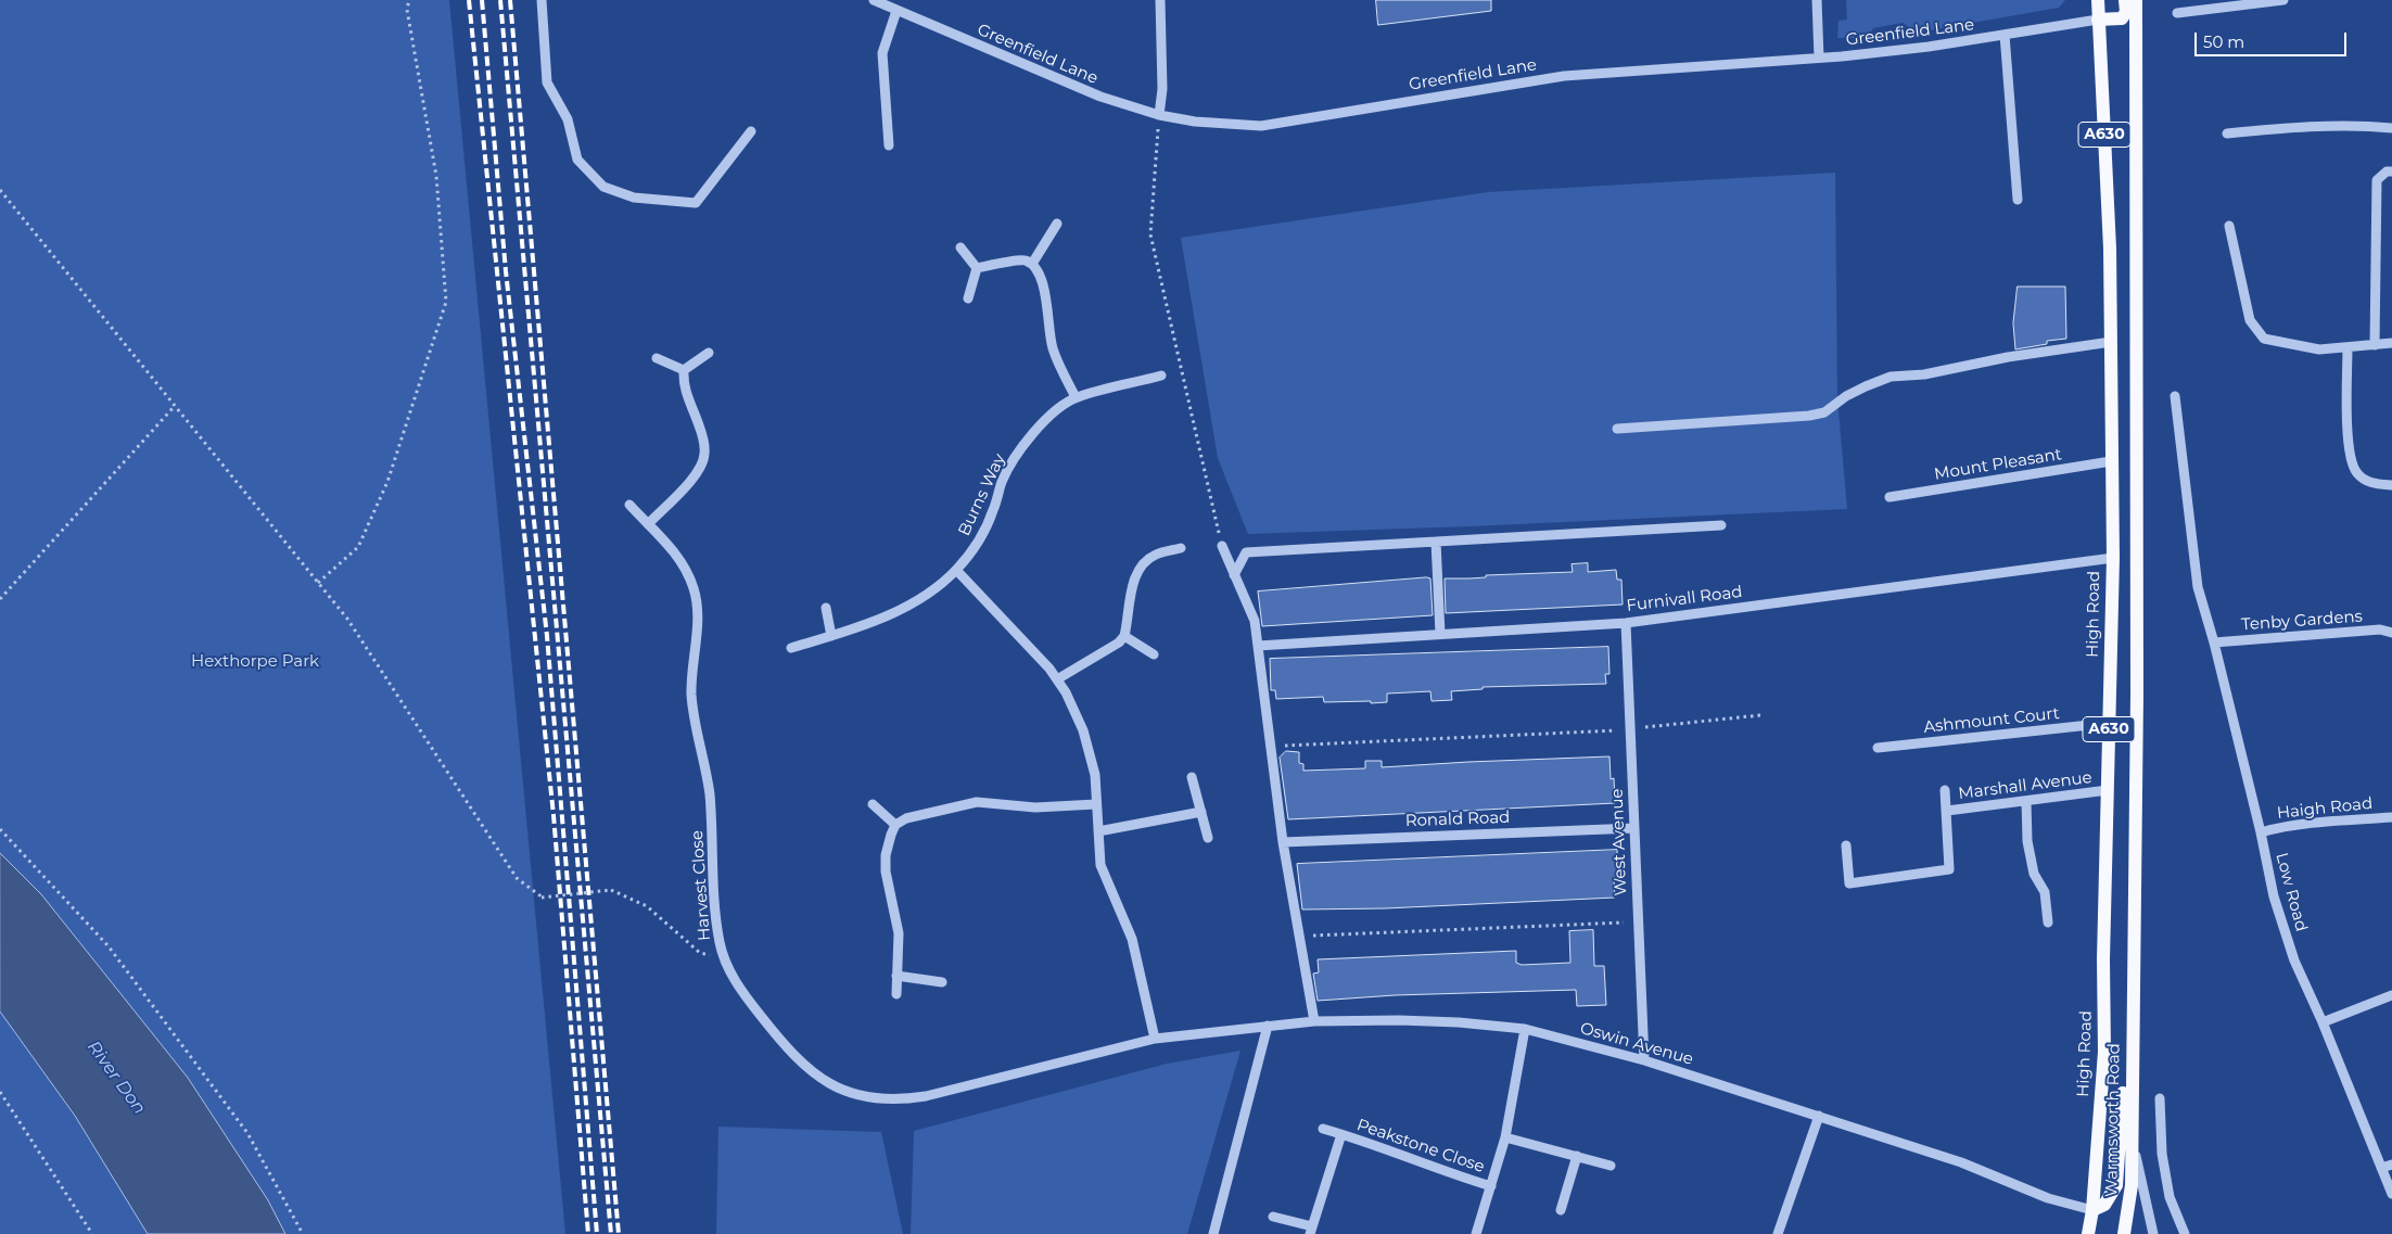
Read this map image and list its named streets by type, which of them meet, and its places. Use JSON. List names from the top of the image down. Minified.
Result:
{"streets":{"main road":["A630","High Road","Warmsworth Road"],"street":["Greenfield Lane","Mount Pleasant","Burns Way","Furnivall Road","Tenby Gardens","Ashmount Court","Marshall Avenue","Haigh Road","Ronald Road","West Avenue","Harvest Close","Low Road","Oswin Avenue","Peakstone Close"]},"crossings":[["Greenfield Lane","High Road"],["A630","High Road"],["A630","Oswin Avenue"],["A630","Warmsworth Road"],["Mount Pleasant","High Road"],["Furnivall Road","High Road"],["Furnivall Road","West Avenue"],["High Road","Ashmount Court"],["High Road","Marshall Avenue"],["High Road","Oswin Avenue"],["High Road","Warmsworth Road"],["Tenby Gardens","Low Road"],["Haigh Road","Low Road"],["Ronald Road","West Avenue"],["West Avenue","Oswin Avenue"],["Harvest Close","Oswin Avenue"],["Oswin Avenue","Warmsworth Road"],["Oswin Avenue","Peakstone Close"]],"water":["River Don"],"parks":["Hexthorpe Park"],"scale_bar":"50 m"}
